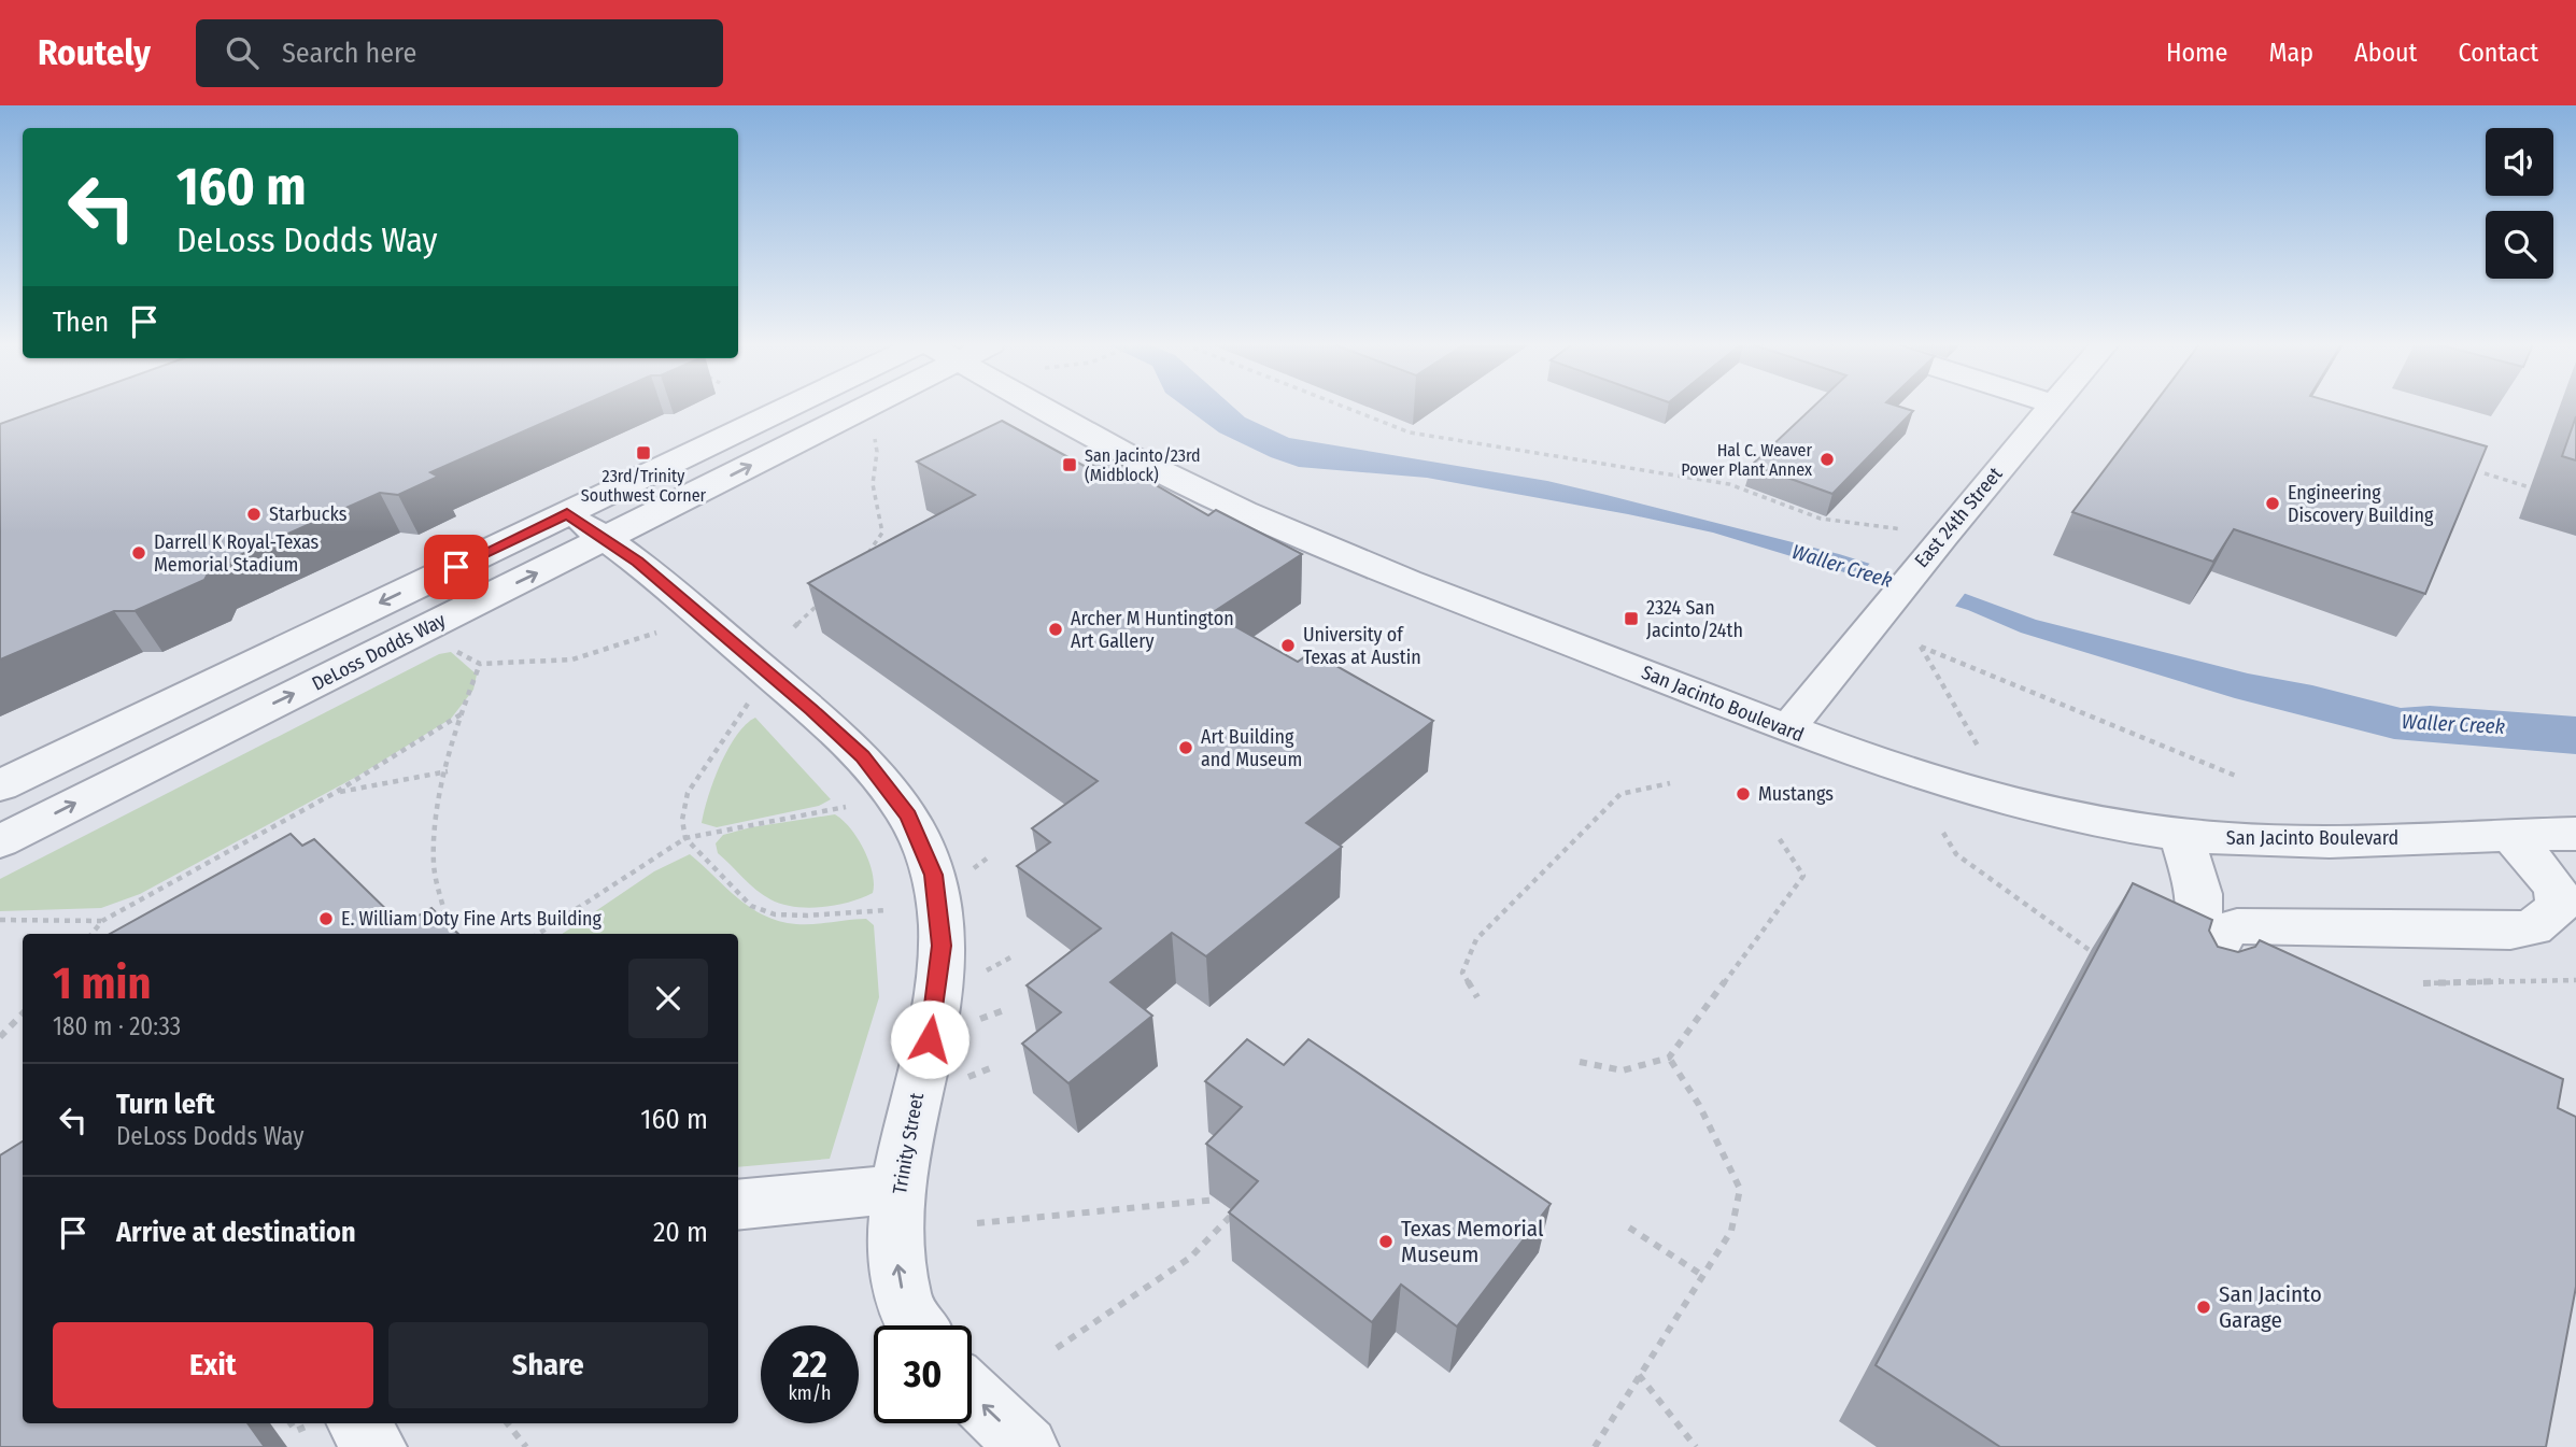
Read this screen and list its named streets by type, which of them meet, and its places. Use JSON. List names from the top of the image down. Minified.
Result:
{"streets":{"street":["East 24th Street","DeLoss Dodds Way","San Jacinto Boulevard","Trinity Street"]},"crossings":[["East 24th Street","San Jacinto Boulevard"],["DeLoss Dodds Way","Trinity Street"]],"water":["Waller Creek"],"places":{"transit":["23rd/Trinity Southwest Corner","San Jacinto/23rd (Midblock)","2324 San Jacinto/24th"],"other":["Hal C. Weaver Power Plant Annex","Engineering Discovery Building","Starbucks","Darrell K Royal-Texas Memorial Stadium","Archer M Huntington Art Gallery","University of Texas at Austin","Art Building and Museum","Mustangs","E. William Doty Fine Arts Building","Texas Memorial Museum","San Jacinto Garage"]},"page":{"header":"Routely","search":"Search here","nav":["Home","Map","About","Contact"],"turn":["160 m","DeLoss Dodds Way"],"then":"Then","heading":["1 min","180 m · 20:33"],"list":[{"name":"Turn left","note":"DeLoss Dodds Way","value":"160 m"},{"name":"Arrive at destination","value":"20 m"}],"buttons":["Exit","Share"],"speed":"22 km/h","limit":"30"}}
